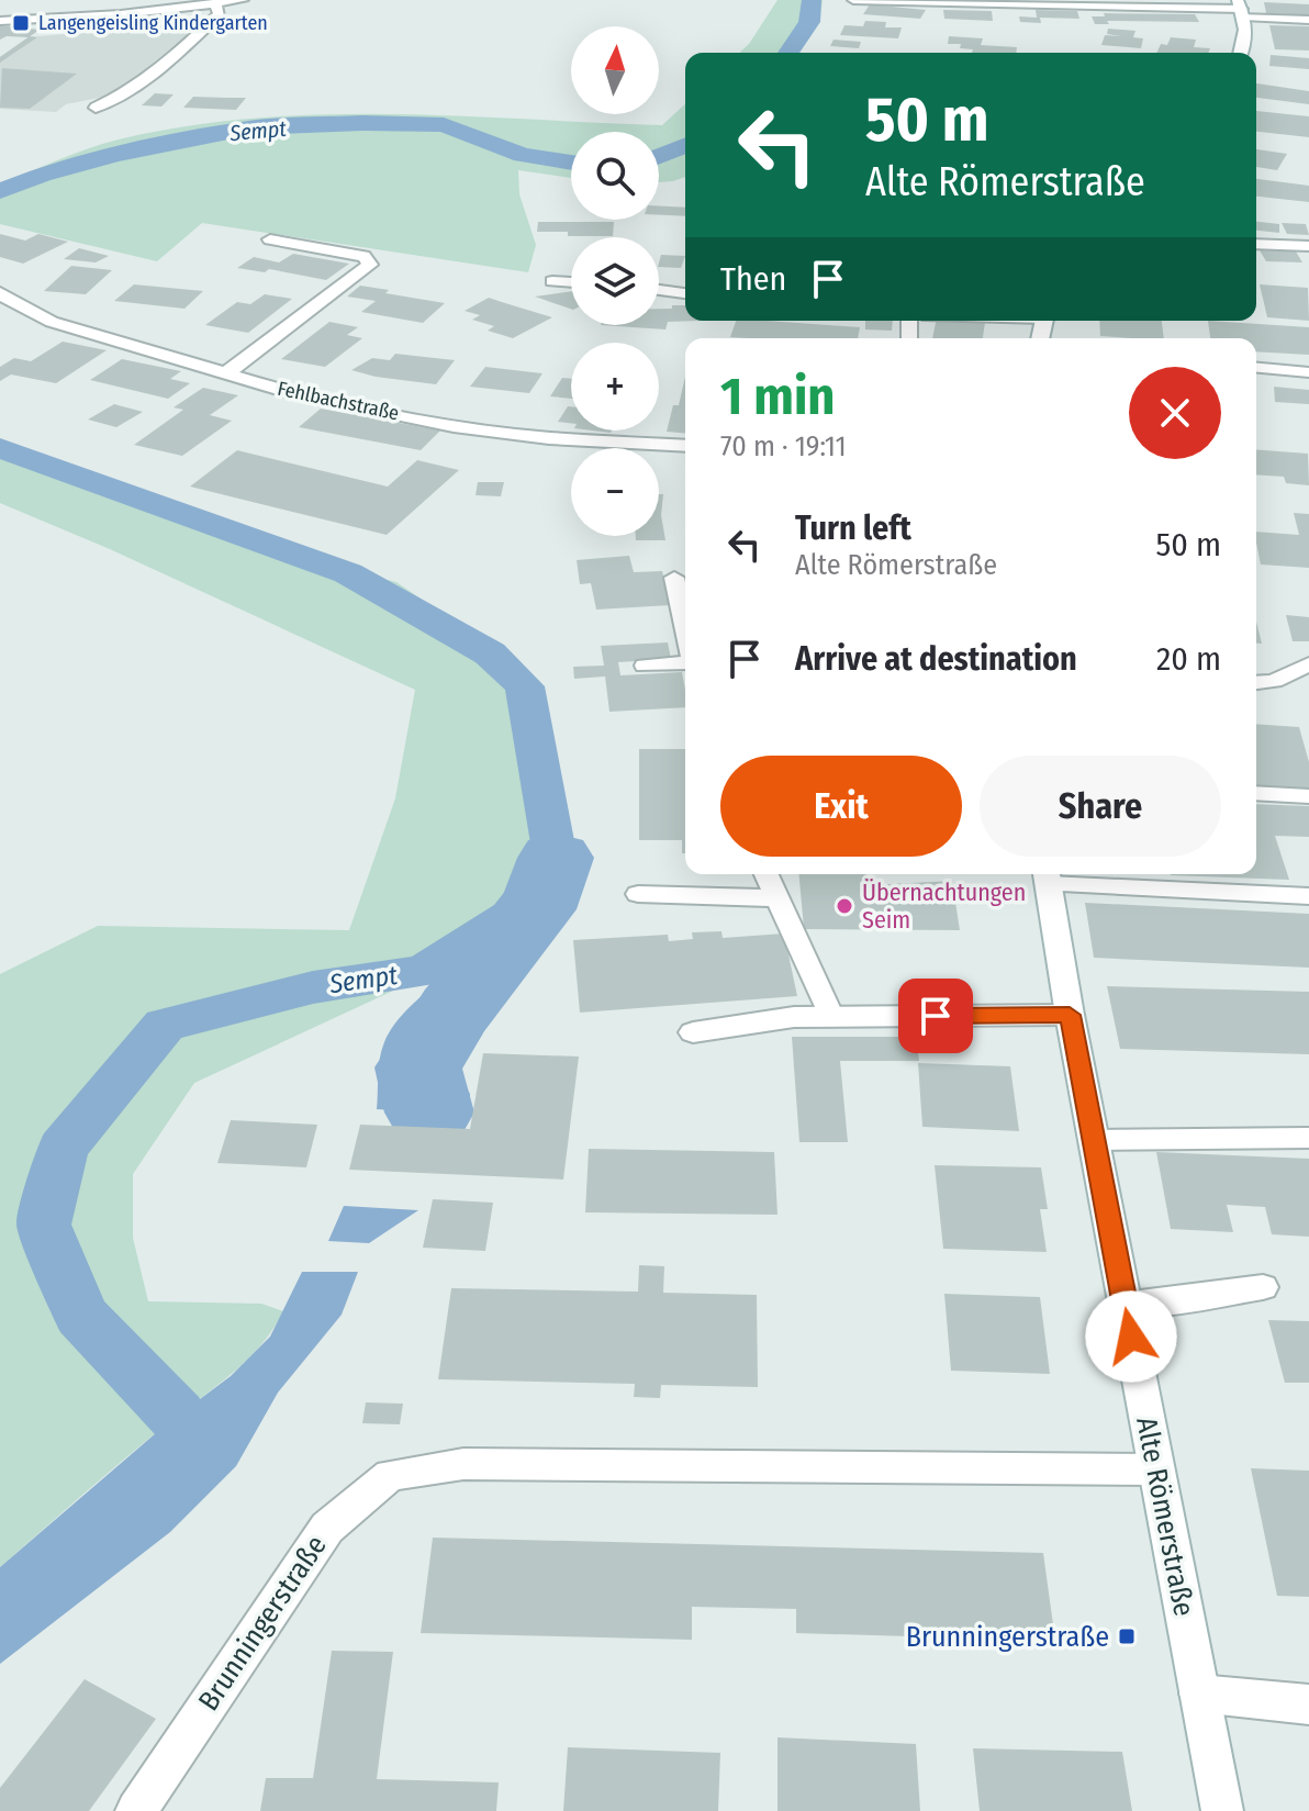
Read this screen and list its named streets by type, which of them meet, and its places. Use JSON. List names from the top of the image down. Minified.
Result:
{"streets":{"street":["Fehlbachstraße","Alte Römerstraße","Brunningerstraße"]},"crossings":[["Alte Römerstraße","Brunningerstraße"]],"water":["Sempt"],"places":{"transit":["Langengeisling Kindergarten","Brunningerstraße"],"other":["Übernachtungen Seim"]},"north":"top","page":{"map_buttons":["+","−"],"turn":["50 m","Alte Römerstraße"],"then":"Then","heading":["1 min","70 m · 19:11"],"list":[{"name":"Turn left","note":"Alte Römerstraße","value":"50 m"},{"name":"Arrive at destination","value":"20 m"}],"buttons":["Exit","Share"]}}
